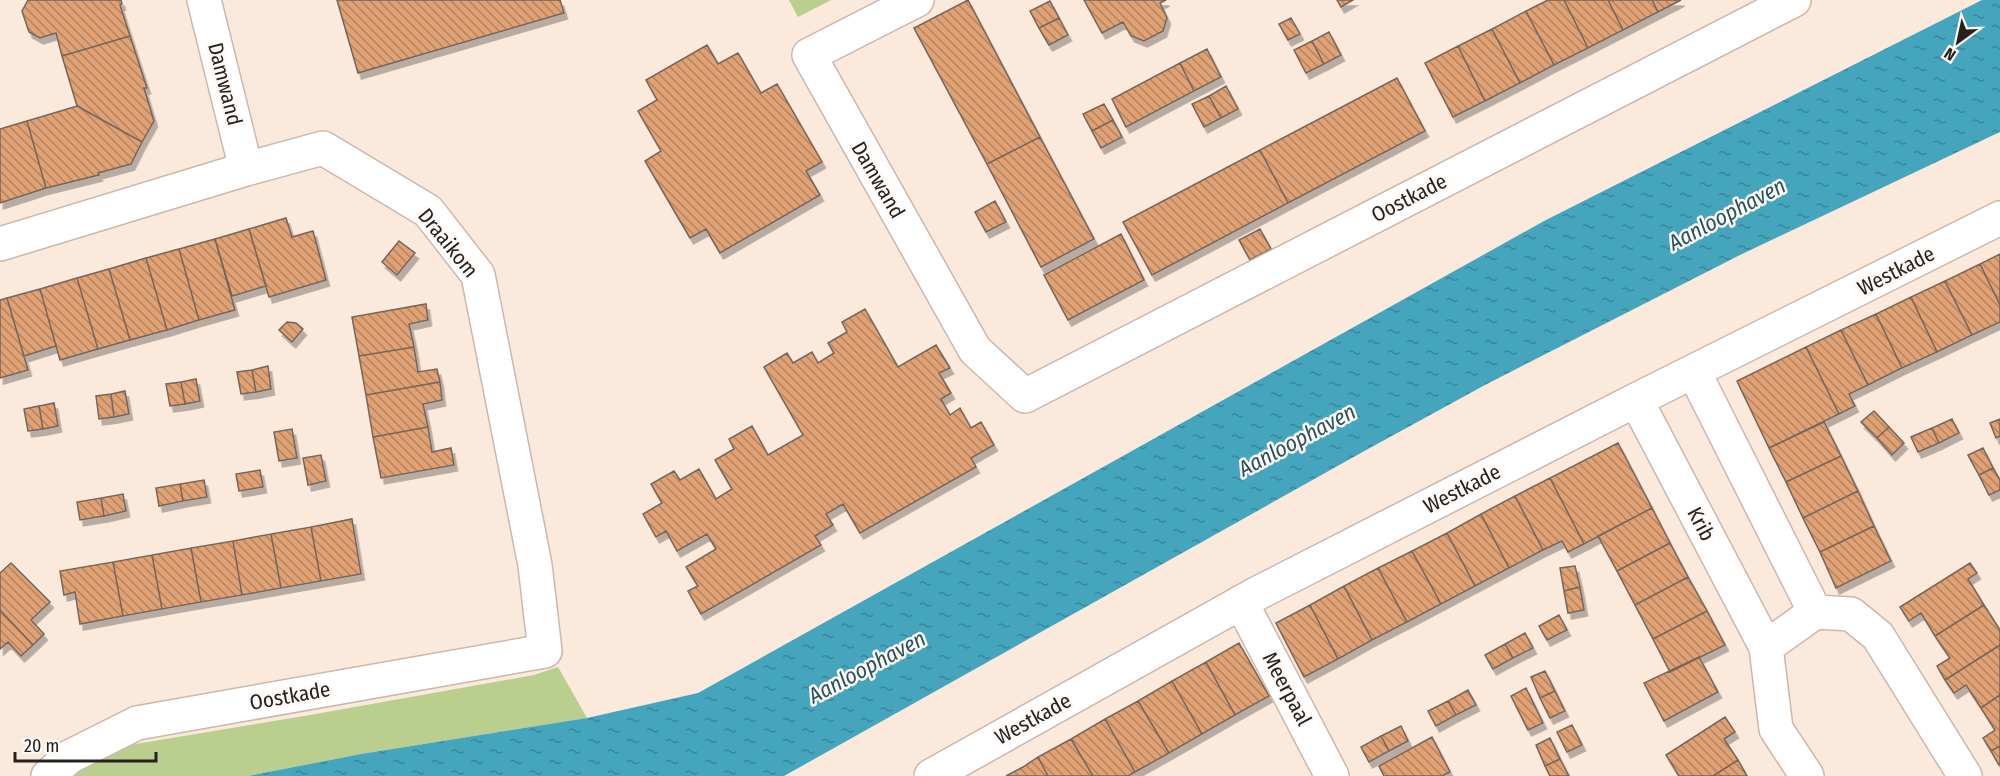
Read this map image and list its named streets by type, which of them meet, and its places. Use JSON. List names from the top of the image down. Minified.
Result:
{"streets":{"street":["Damwand","Oostkade","Draaikom","Westkade","Krib","Meerpaal"]},"crossings":[["Damwand","Oostkade"],["Damwand","Draaikom"],["Oostkade","Draaikom"],["Westkade","Krib"],["Westkade","Meerpaal"]],"water":["Aanloophaven"],"scale_bar":"20 m","north":"bottom left"}
